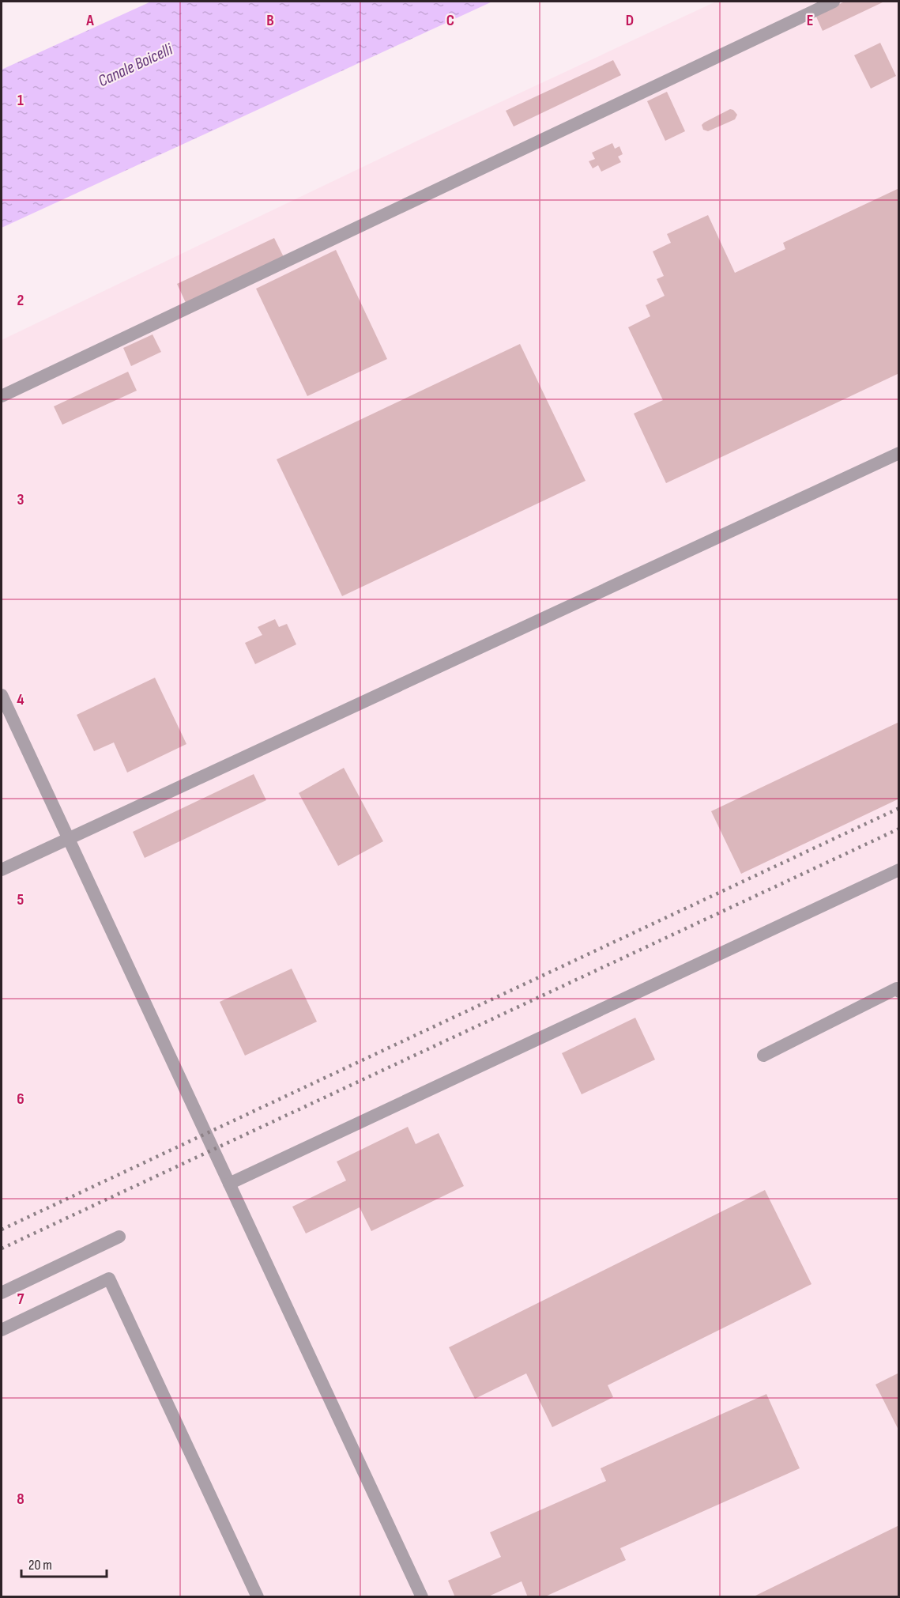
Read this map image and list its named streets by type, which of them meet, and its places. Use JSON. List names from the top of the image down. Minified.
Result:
{"water":["Canale Boicelli"],"scale_bar":"20 m","grid":{"columns":["A","B","C","D","E"],"rows":["1","2","3","4","5","6","7","8"]}}
